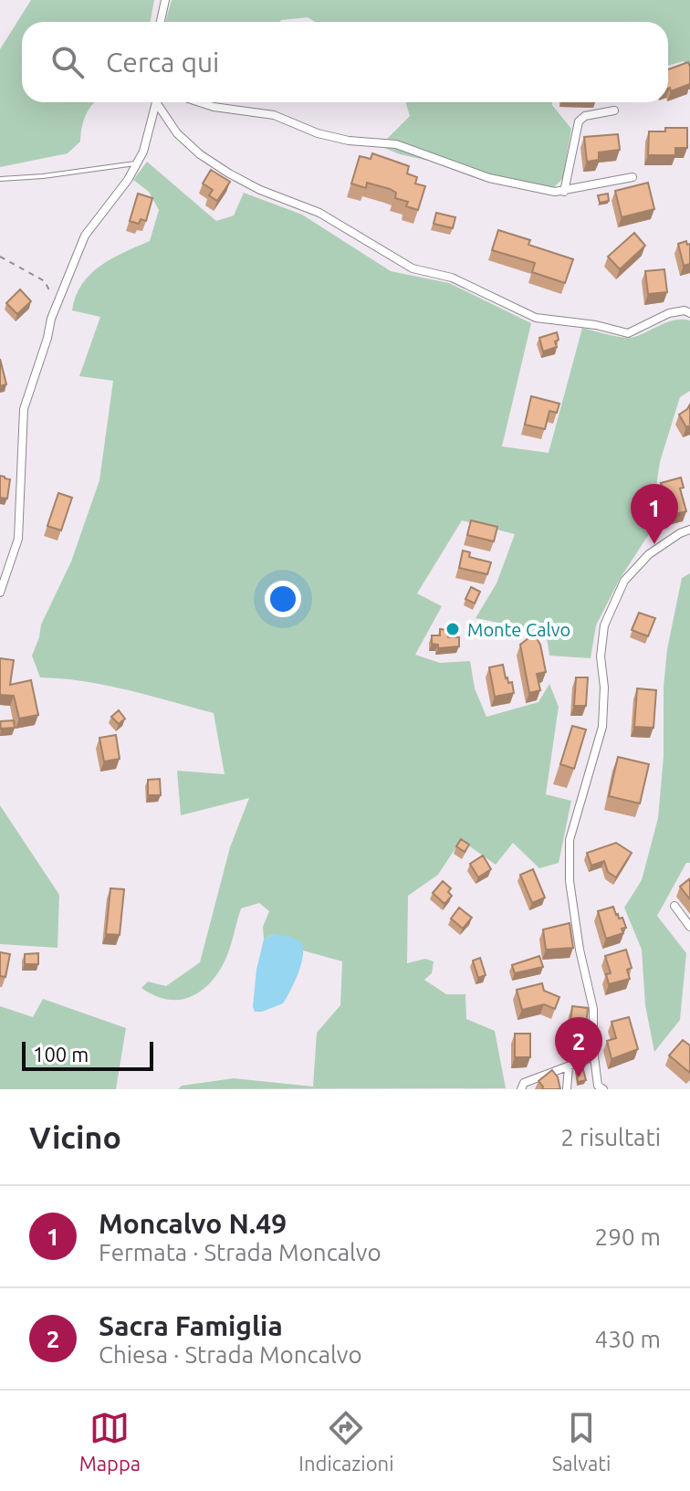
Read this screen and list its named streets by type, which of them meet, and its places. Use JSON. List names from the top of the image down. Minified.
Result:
{"places":["Monte Calvo"],"scale_bar":"100 m","page":{"search":"Cerca qui","pins":["1","2"],"scale":"100 m","heading":["Vicino","2 risultati"],"list":[{"mark":"1","name":"Moncalvo N.49","note":"Fermata · Strada Moncalvo","value":"290 m"},{"mark":"2","name":"Sacra Famiglia","note":"Chiesa · Strada Moncalvo","value":"430 m"}],"nav":["Mappa","Indicazioni","Salvati"]}}
